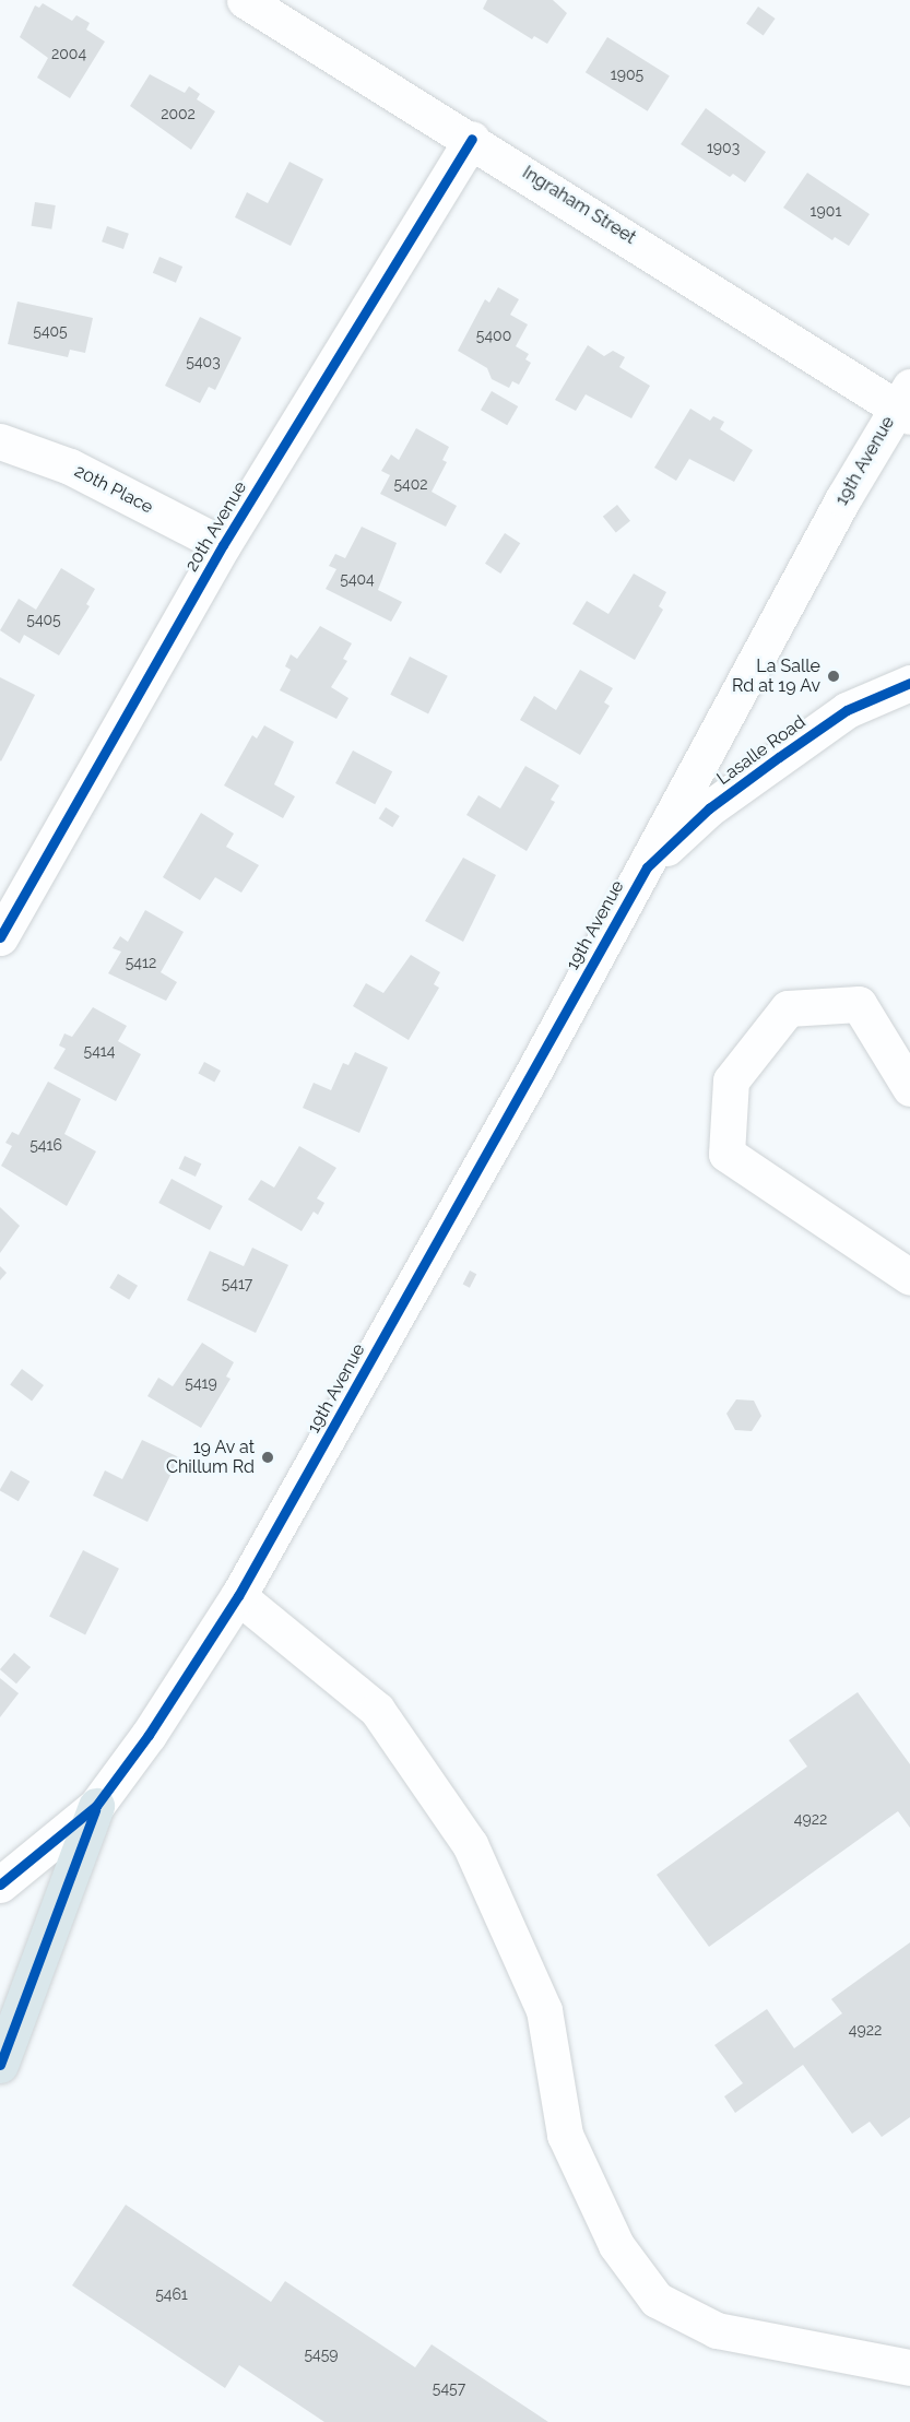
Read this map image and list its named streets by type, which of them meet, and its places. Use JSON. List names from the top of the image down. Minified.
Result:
{"streets":{"street":["Ingraham Street","19th Avenue","20th Place","20th Avenue","Lasalle Road"]},"crossings":[["Ingraham Street","19th Avenue"],["Ingraham Street","20th Avenue"],["19th Avenue","Lasalle Road"],["20th Place","20th Avenue"]],"places":["La Salle Rd at 19 Av","19 Av at Chillum Rd"],"house_numbers":["2004","1905","2002","1903","1901","5405","5400","5403","5402","5404","5405","5412","5414","5416","5417","5419","4922","4922","5461","5459","5457"]}
